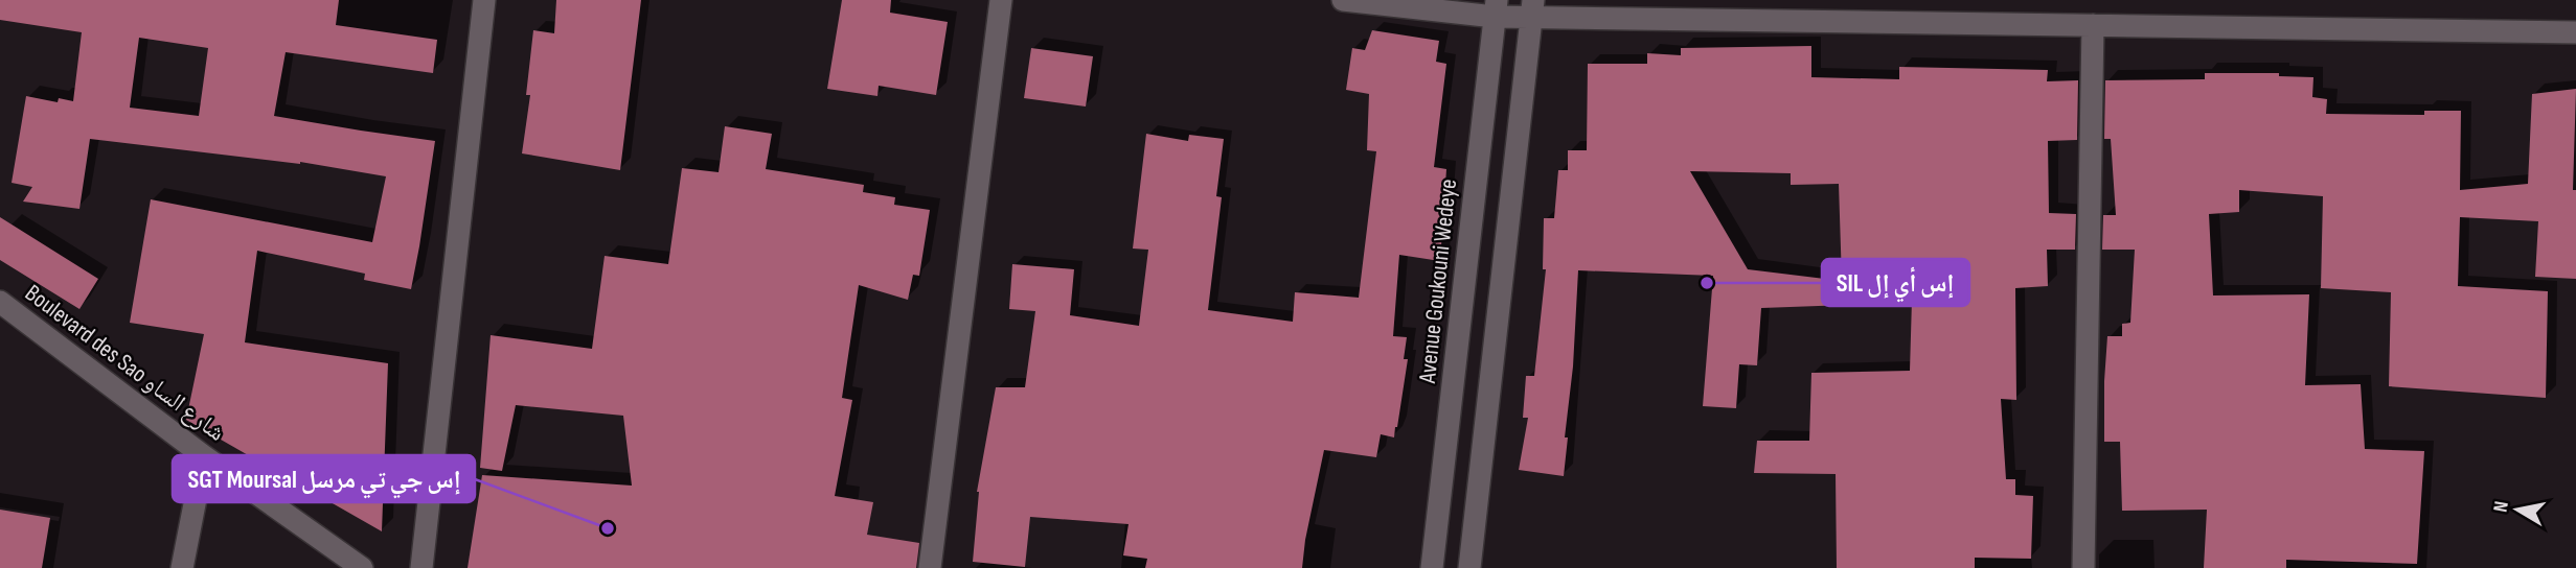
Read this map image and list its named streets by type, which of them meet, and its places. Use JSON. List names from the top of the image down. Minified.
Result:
{"streets":{"street":["Avenue Goukouni Wedeye","Boulevard des Sao شارع الساو"]},"places":["SIL إس أي إل","SGT Moursal إس جي تي مرسل"],"north":"left"}
